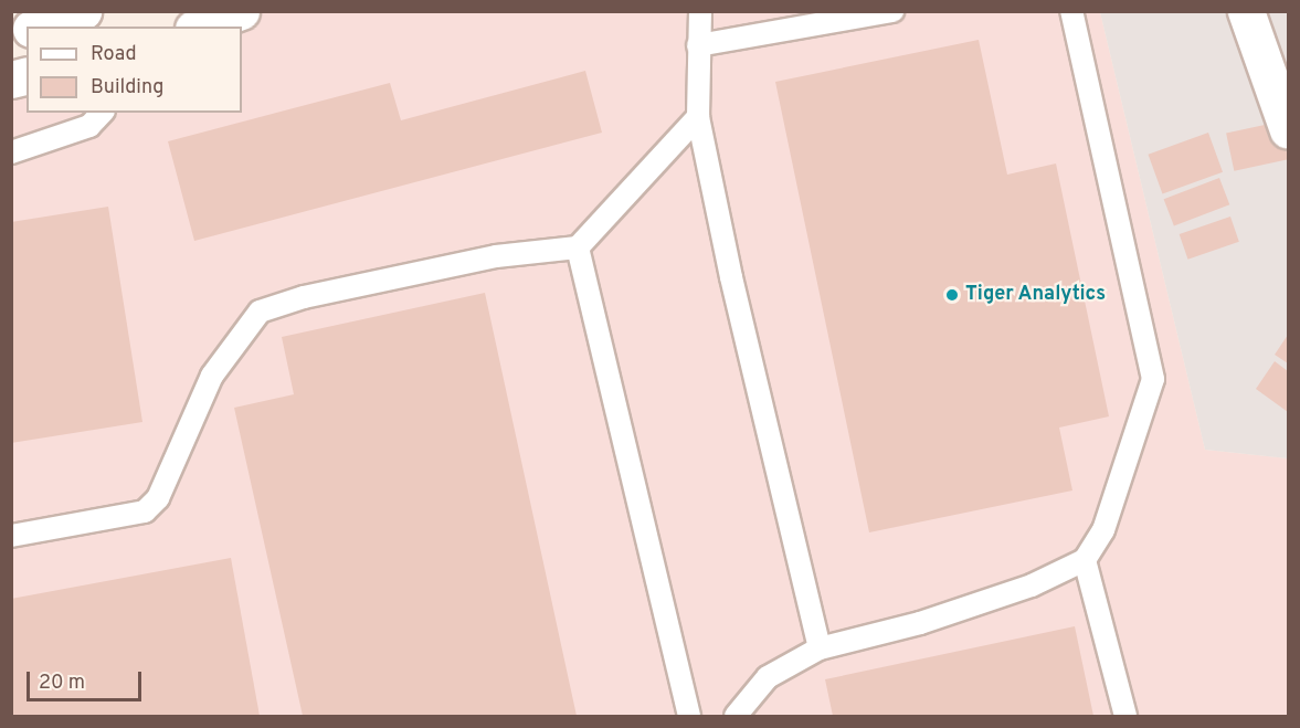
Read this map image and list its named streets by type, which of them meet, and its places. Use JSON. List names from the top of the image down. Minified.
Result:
{"places":["Tiger Analytics"],"legend":["Road","Building"],"scale_bar":"20 m"}
